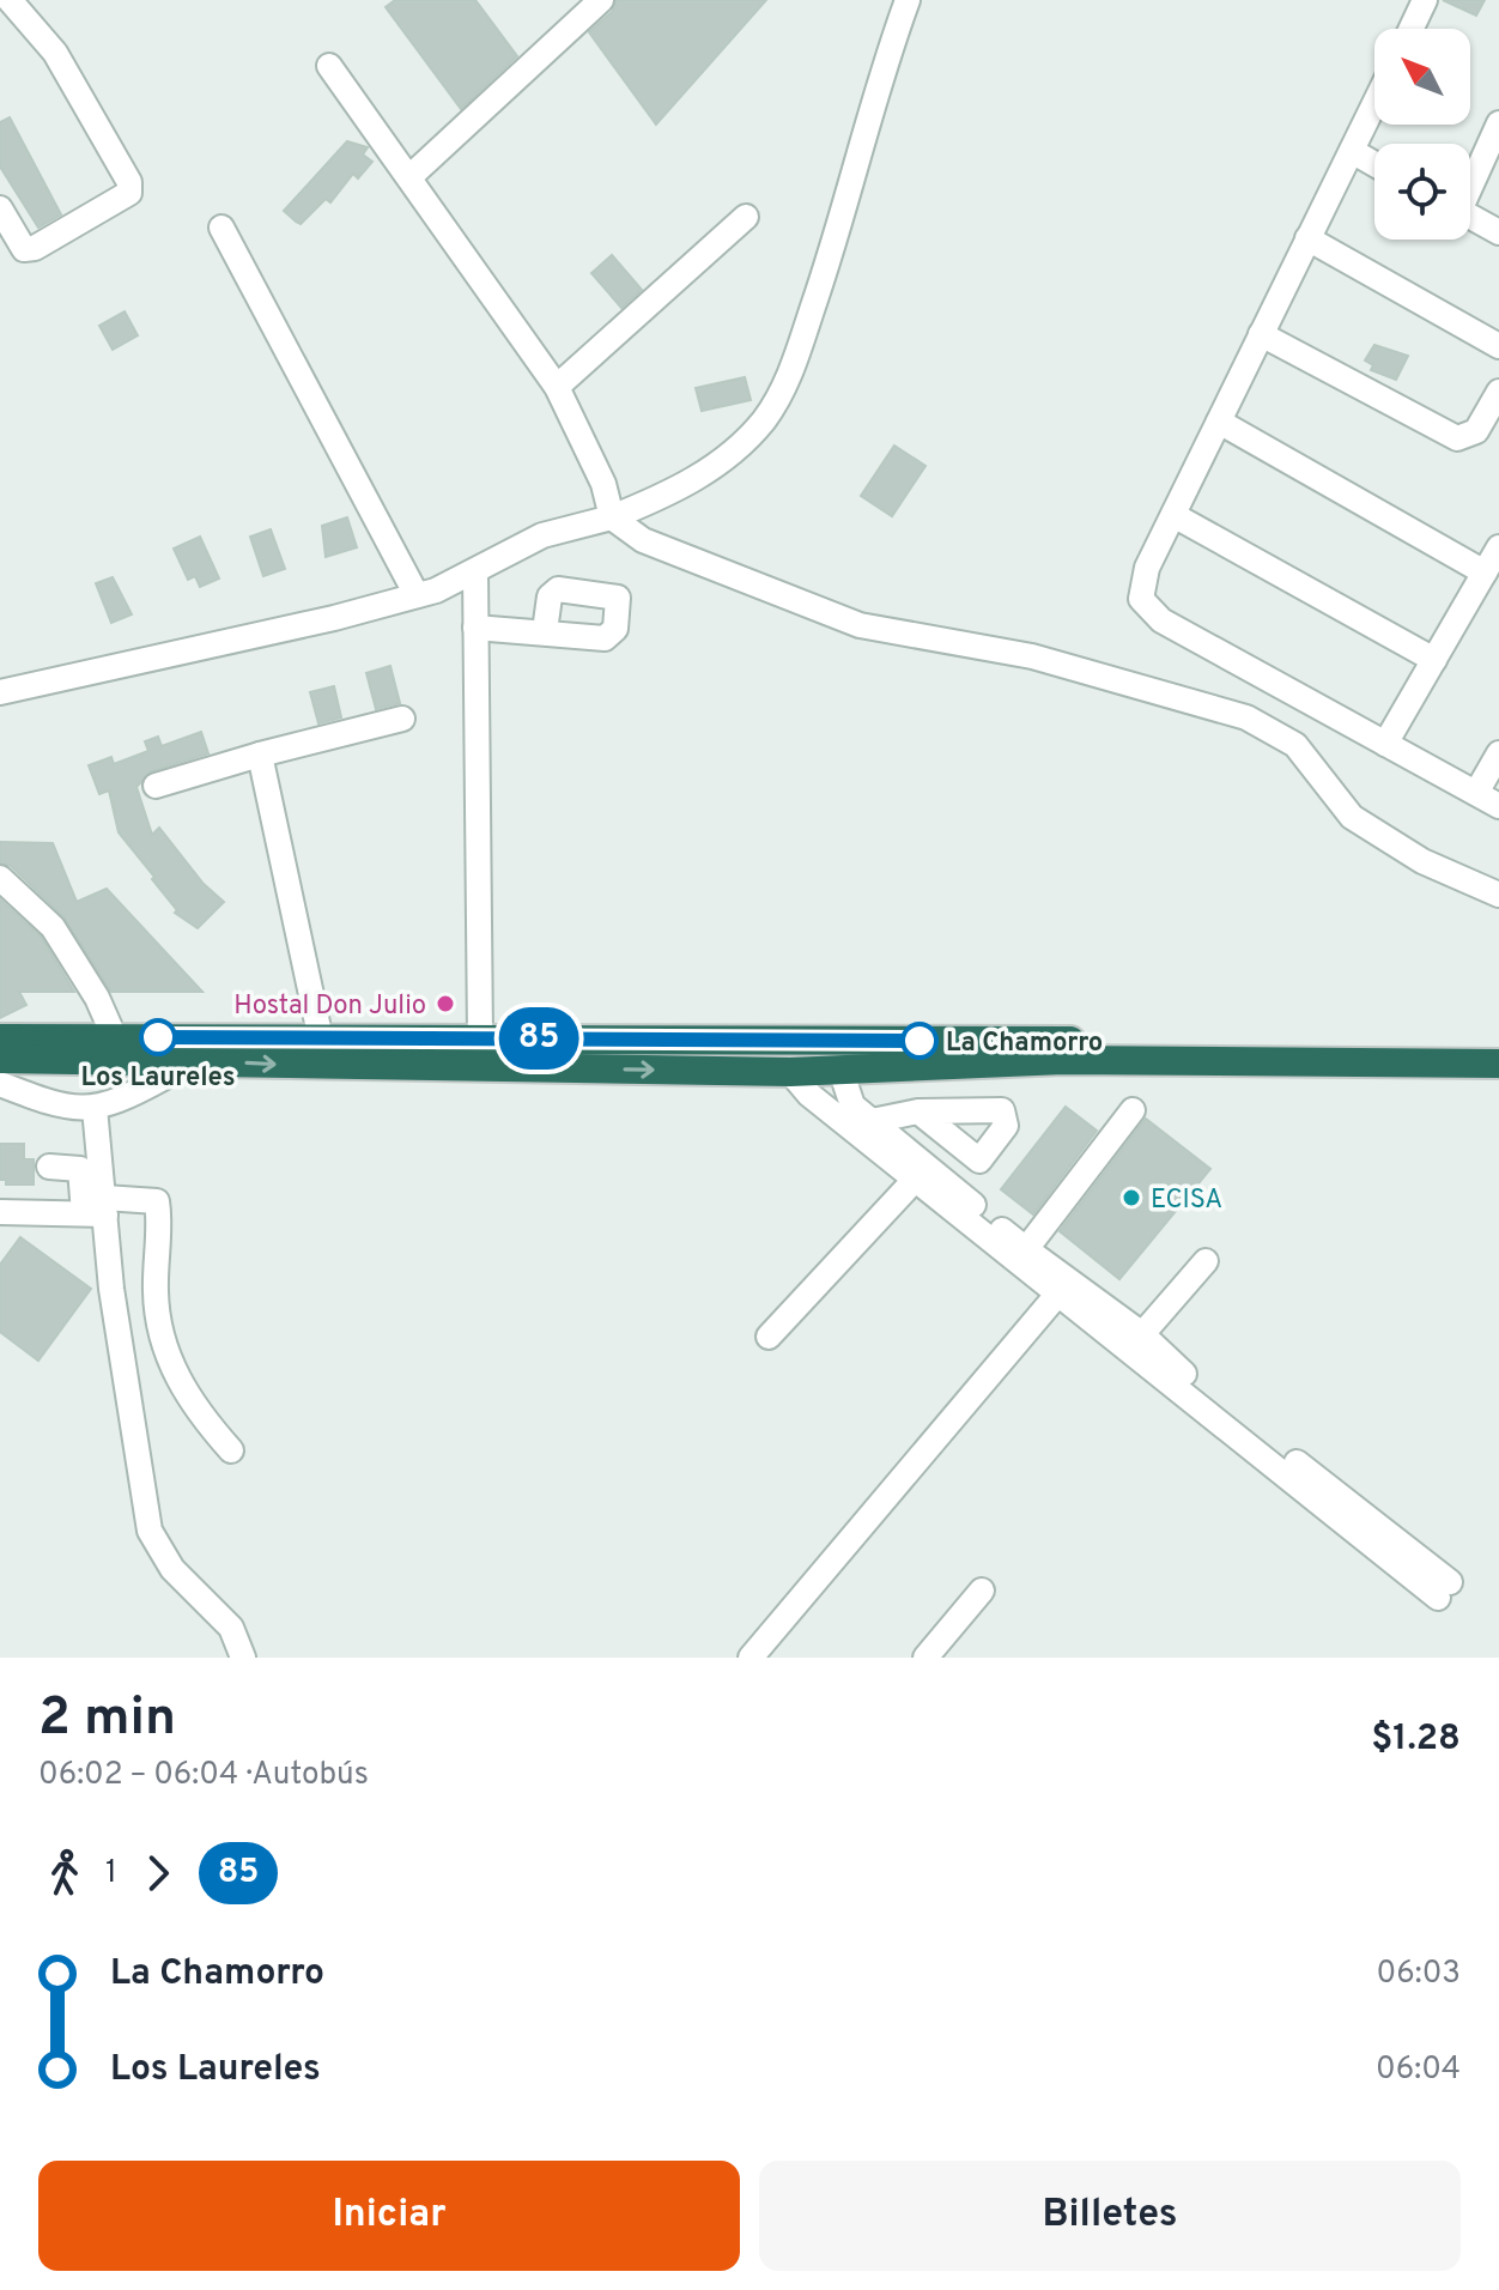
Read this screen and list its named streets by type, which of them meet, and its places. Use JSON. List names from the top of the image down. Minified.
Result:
{"places":["Hostal Don Julio","Los Laureles","La Chamorro","ECISA"],"lines":["bus line 85"],"north":"top left","page":{"on_map":"85","heading":["2 min","06:02 – 06:04 · Autobús","$1.28"],"legs":["1","85"],"list":[{"name":"La Chamorro","value":"06:03"},{"name":"Los Laureles","value":"06:04"}],"buttons":["Iniciar","Billetes"]}}
